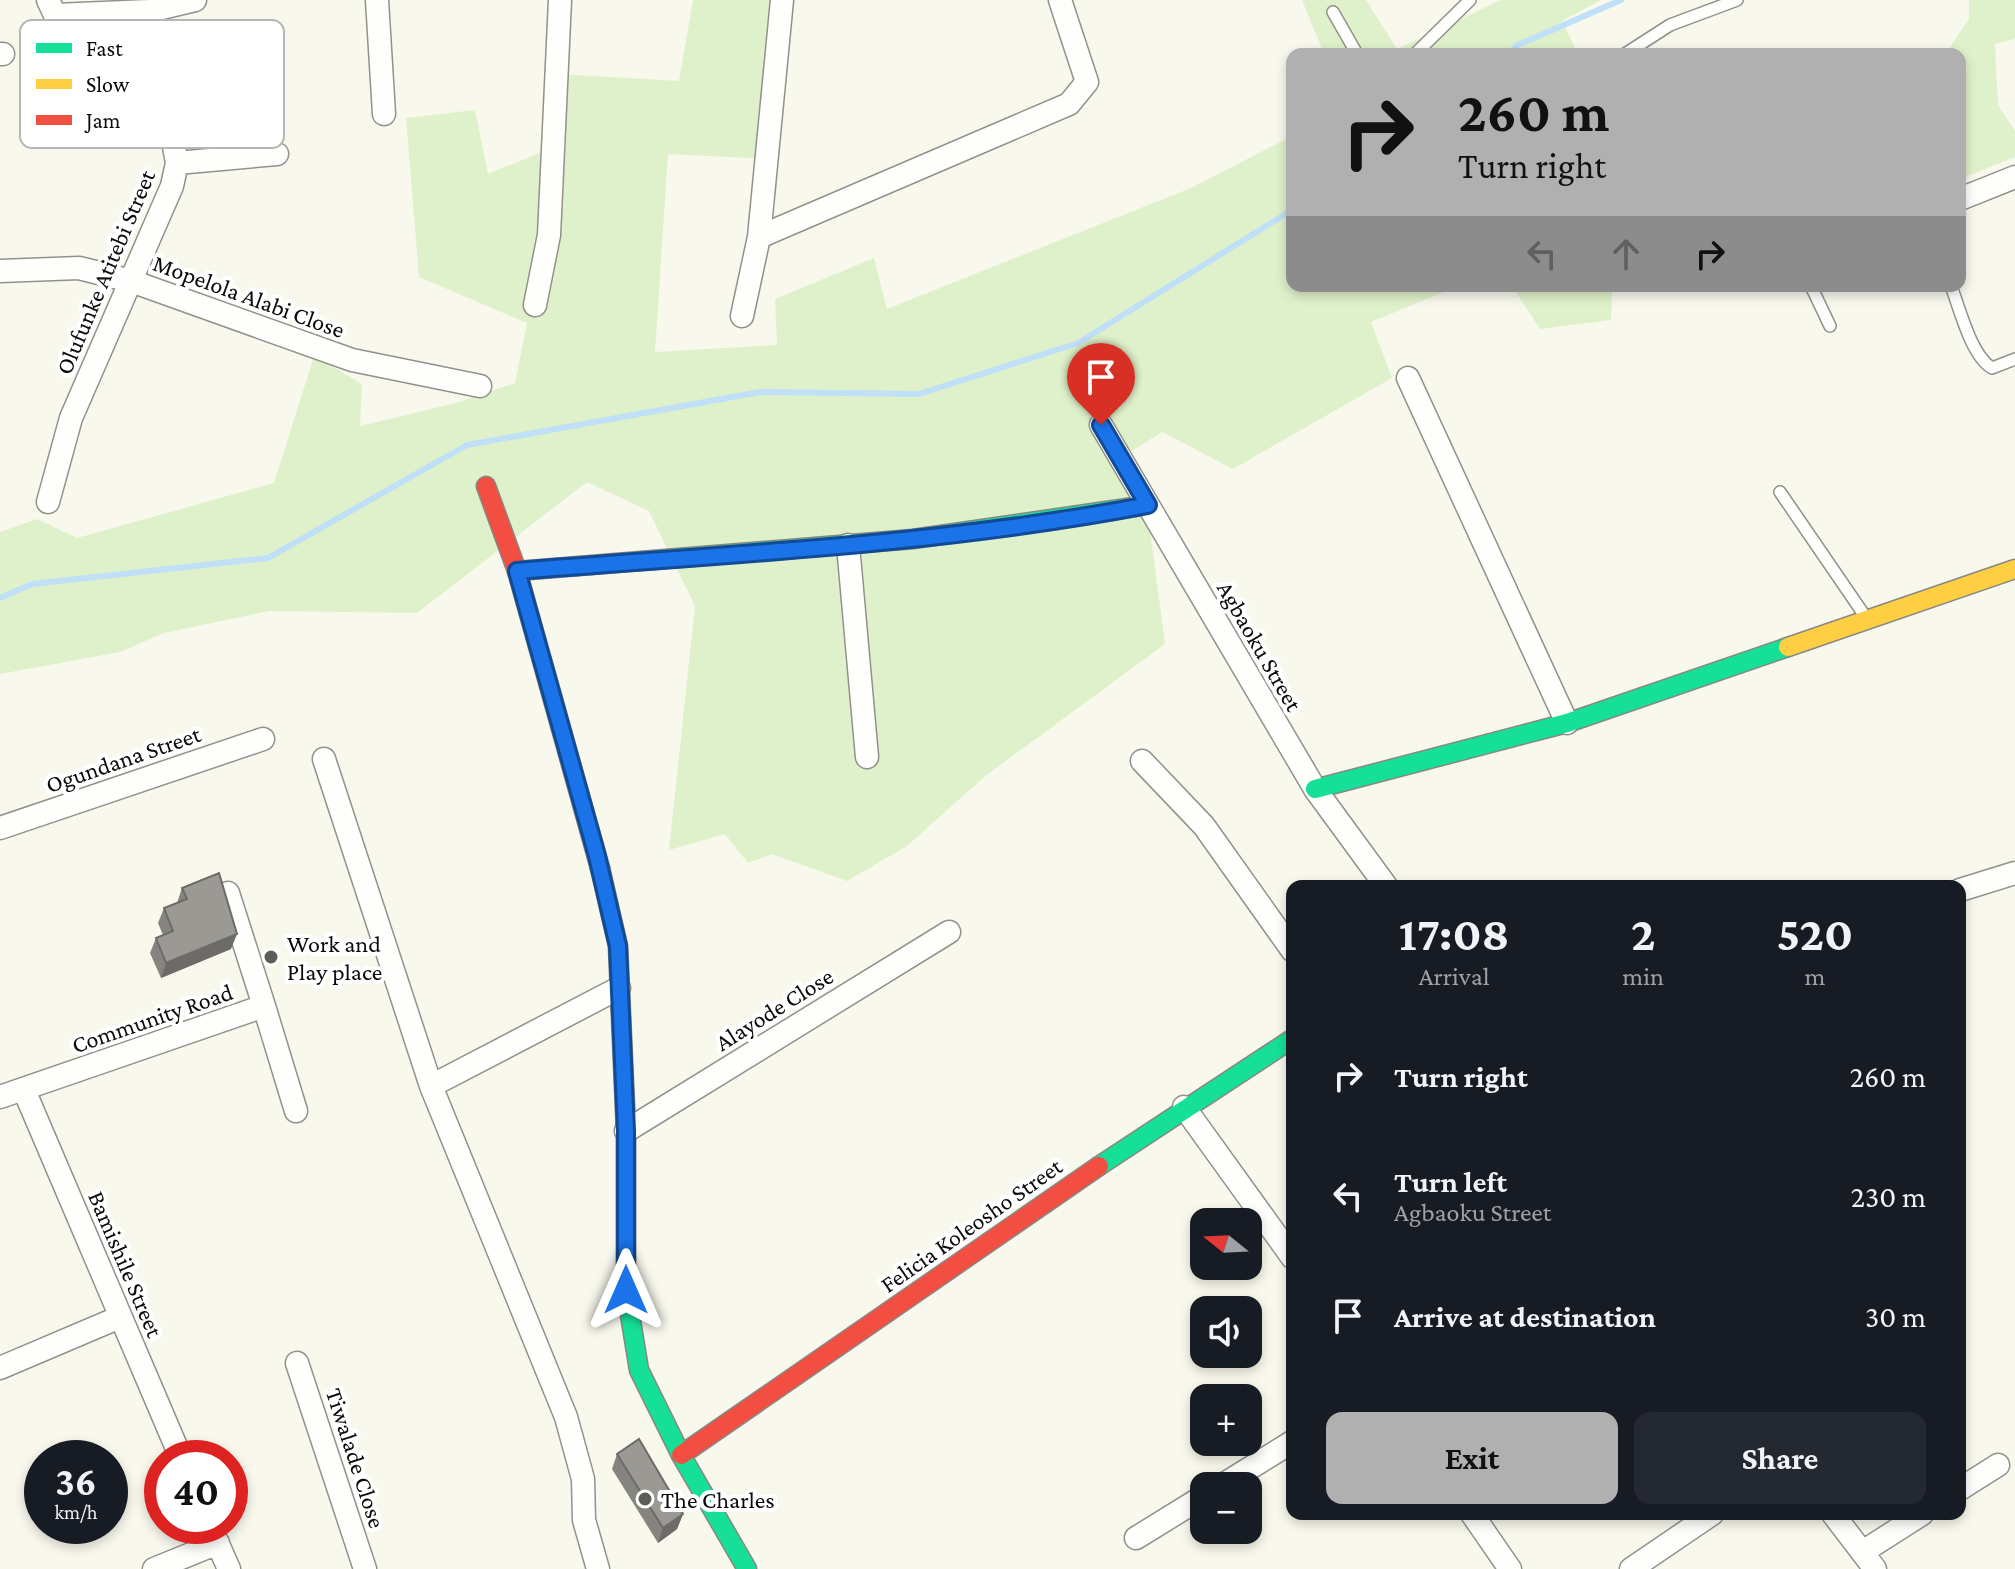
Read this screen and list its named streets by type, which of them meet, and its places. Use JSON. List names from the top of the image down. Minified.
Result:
{"streets":{"street":["Olufunke Atitebi Street","Mopelola Alabi Close","Agbaoku Street","Ogundana Street","Alayode Close","Community Road","Felicia Koleosho Street","Bamishile Street","Tiwalade Close"]},"crossings":[["Olufunke Atitebi Street","Mopelola Alabi Close"],["Community Road","Bamishile Street"]],"places":["Work and Play place","The Charles"],"legend":["Fast","Slow","Jam"],"north":"left","page":{"turn":["260 m","Turn right"],"eta":["17:08","Arrival","2","min","520","m"],"list":[{"name":"Turn right","value":"260 m"},{"name":"Turn left","note":"Agbaoku Street","value":"230 m"},{"name":"Arrive at destination","value":"30 m"}],"map_buttons":["+","−"],"buttons":["Exit","Share"],"speed":"36 km/h","limit":"40"}}
